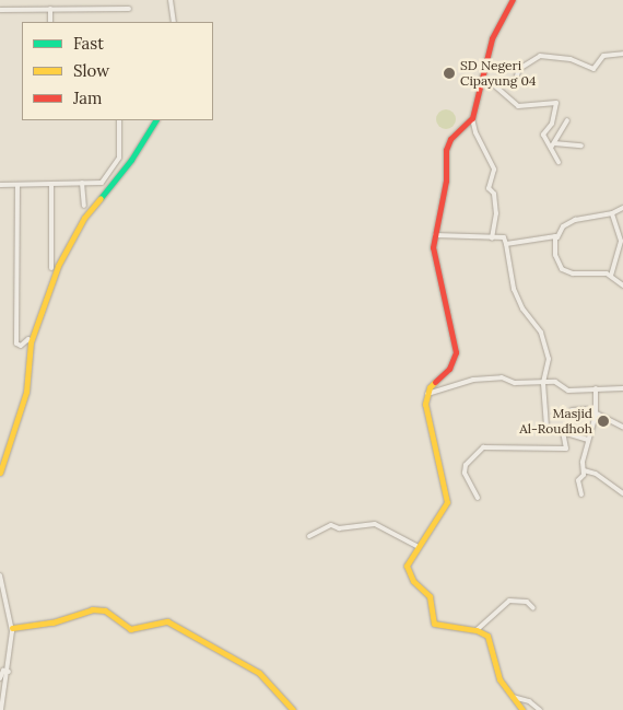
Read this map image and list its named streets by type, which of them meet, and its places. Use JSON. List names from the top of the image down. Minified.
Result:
{"places":["SD Negeri Cipayung 04","Masjid Al-Roudhoh"],"legend":["Fast","Slow","Jam"]}
